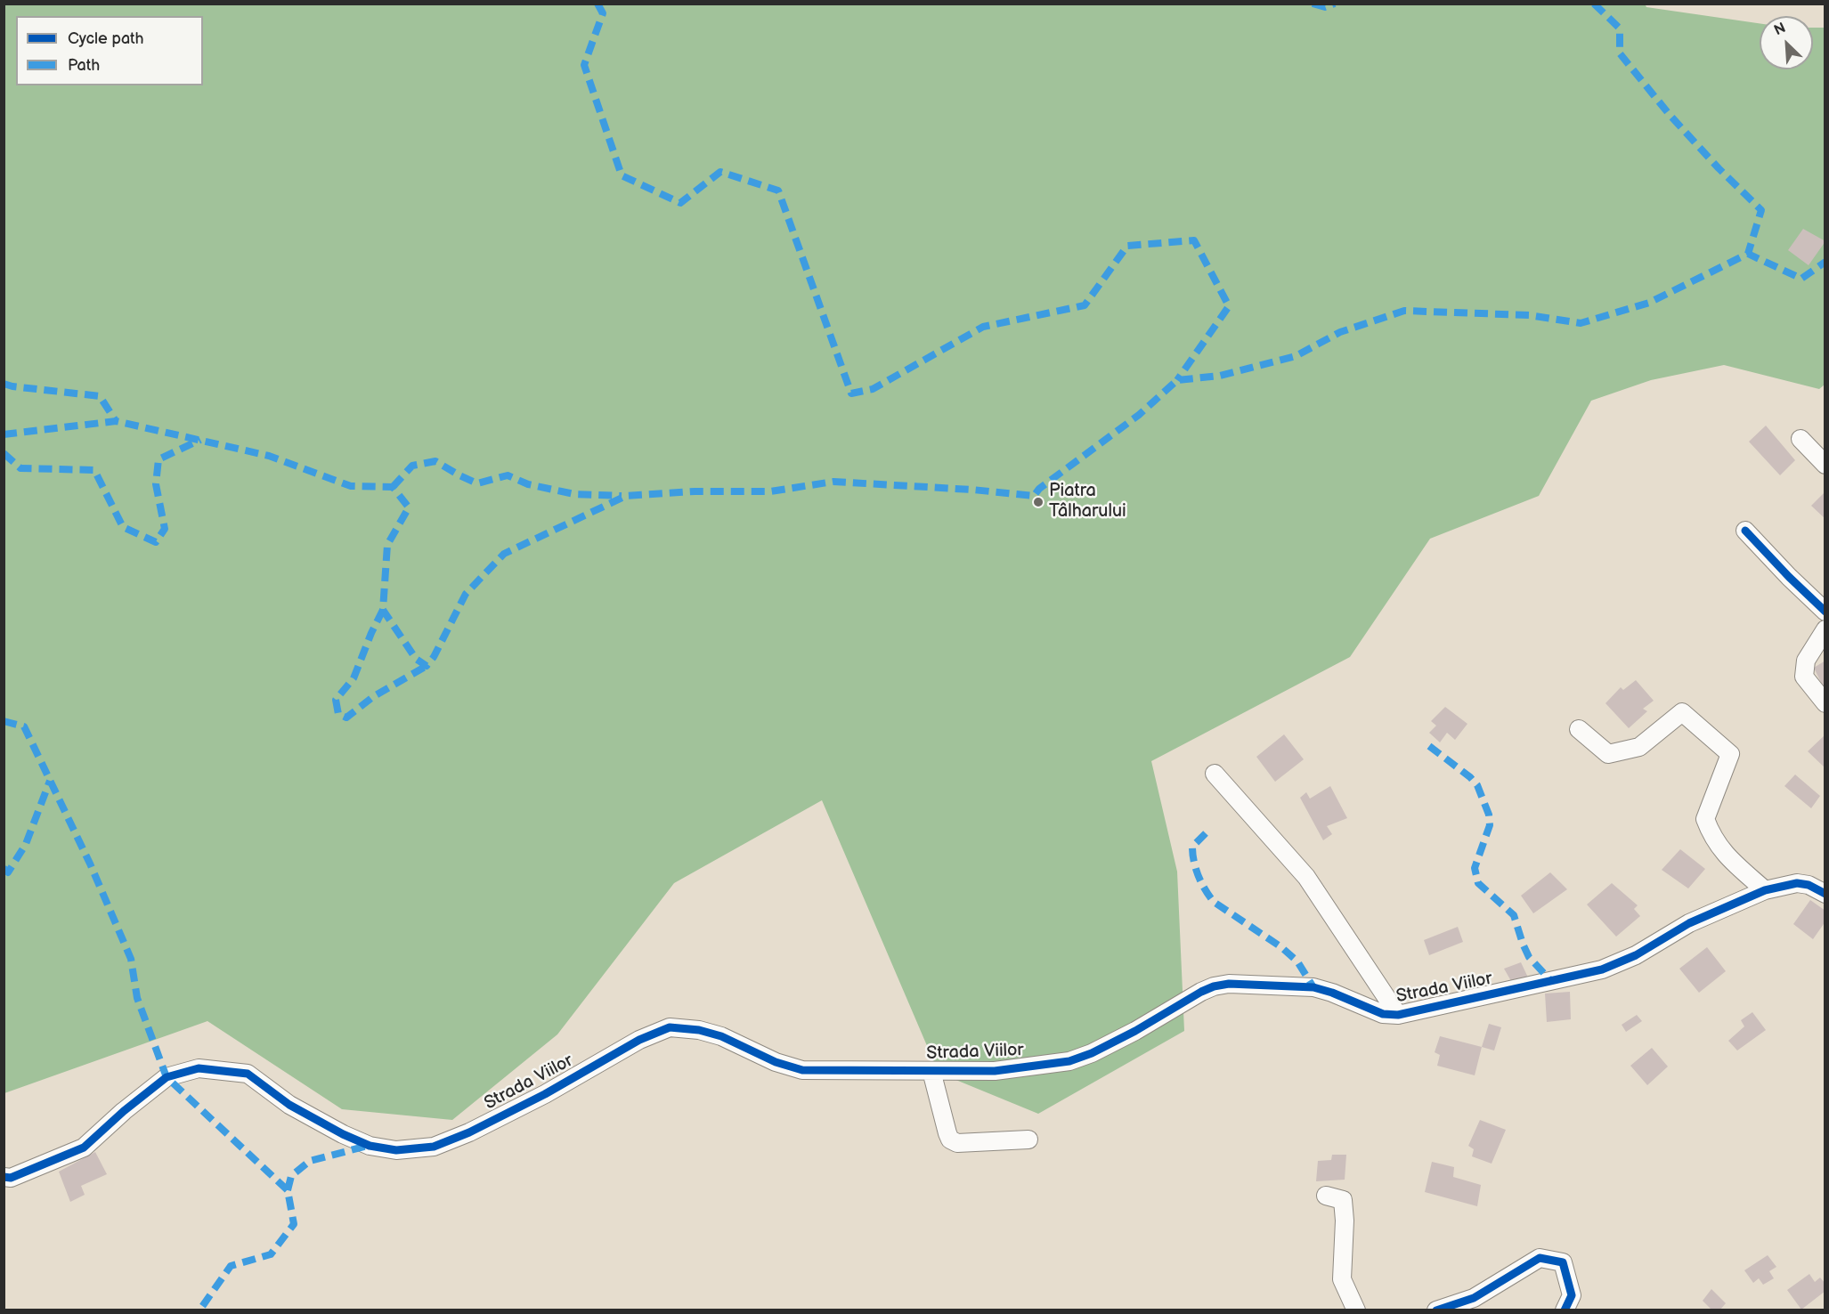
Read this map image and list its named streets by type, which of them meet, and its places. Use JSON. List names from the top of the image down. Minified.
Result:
{"streets":{"street":["Strada Viilor"]},"places":["Piatra Tâlharului"],"legend":["Cycle path","Path"],"north":"top left"}
